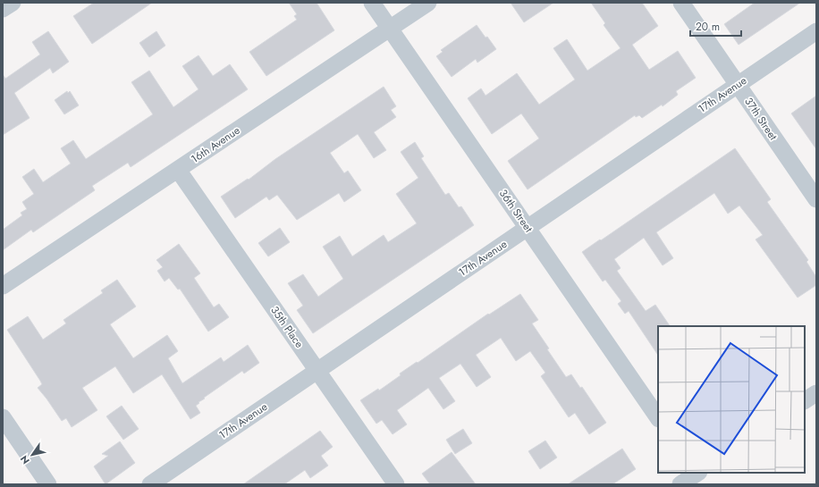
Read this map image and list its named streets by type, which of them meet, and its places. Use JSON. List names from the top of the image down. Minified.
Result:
{"streets":{"street":["17th Avenue","37th Street","16th Avenue","36th Street","35th Place"]},"crossings":[["17th Avenue","37th Street"],["17th Avenue","36th Street"],["17th Avenue","35th Place"],["16th Avenue","36th Street"],["16th Avenue","35th Place"]],"scale_bar":"20 m","north":"bottom left"}
